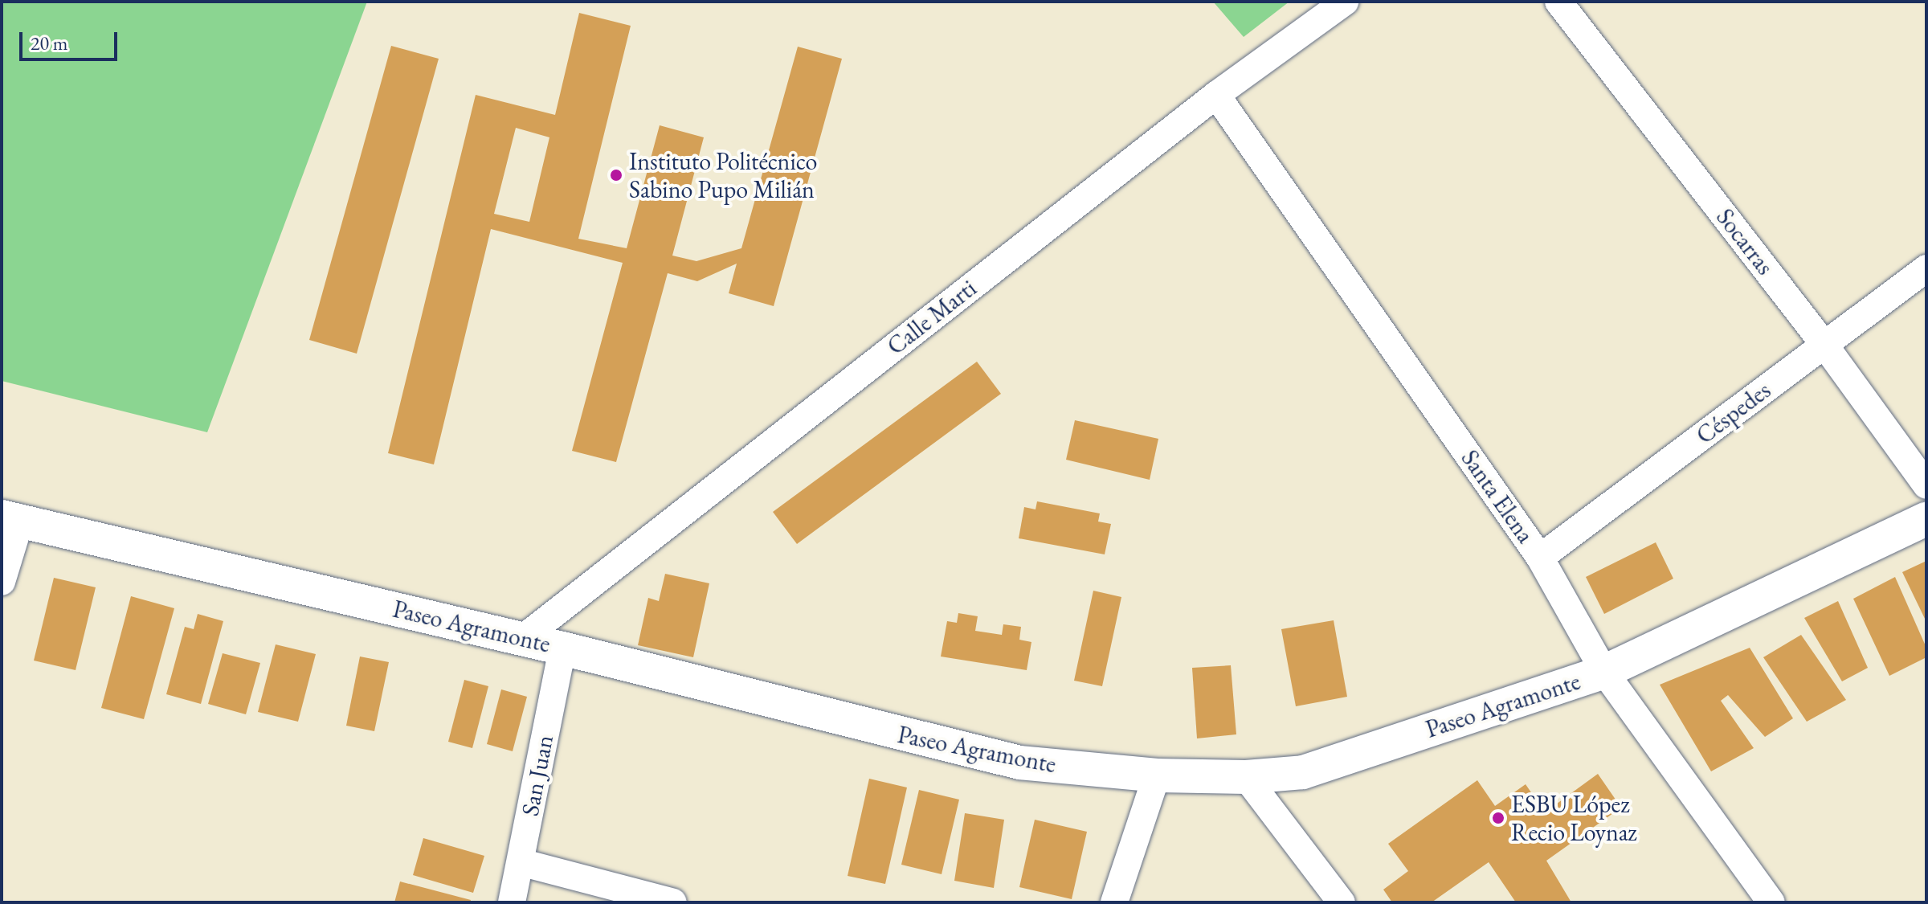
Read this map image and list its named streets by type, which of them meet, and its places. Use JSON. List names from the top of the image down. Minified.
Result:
{"streets":{"street":["Socarras","Calle Marti","Céspedes","Santa Elena","Paseo Agramonte","San Juan"]},"crossings":[["Socarras","Céspedes"],["Calle Marti","Santa Elena"],["Calle Marti","Paseo Agramonte"],["Céspedes","Santa Elena"],["Santa Elena","Paseo Agramonte"],["Paseo Agramonte","San Juan"]],"places":["Instituto Politécnico Sabino Pupo Milián","ESBU López Recio Loynaz"],"scale_bar":"20 m"}
